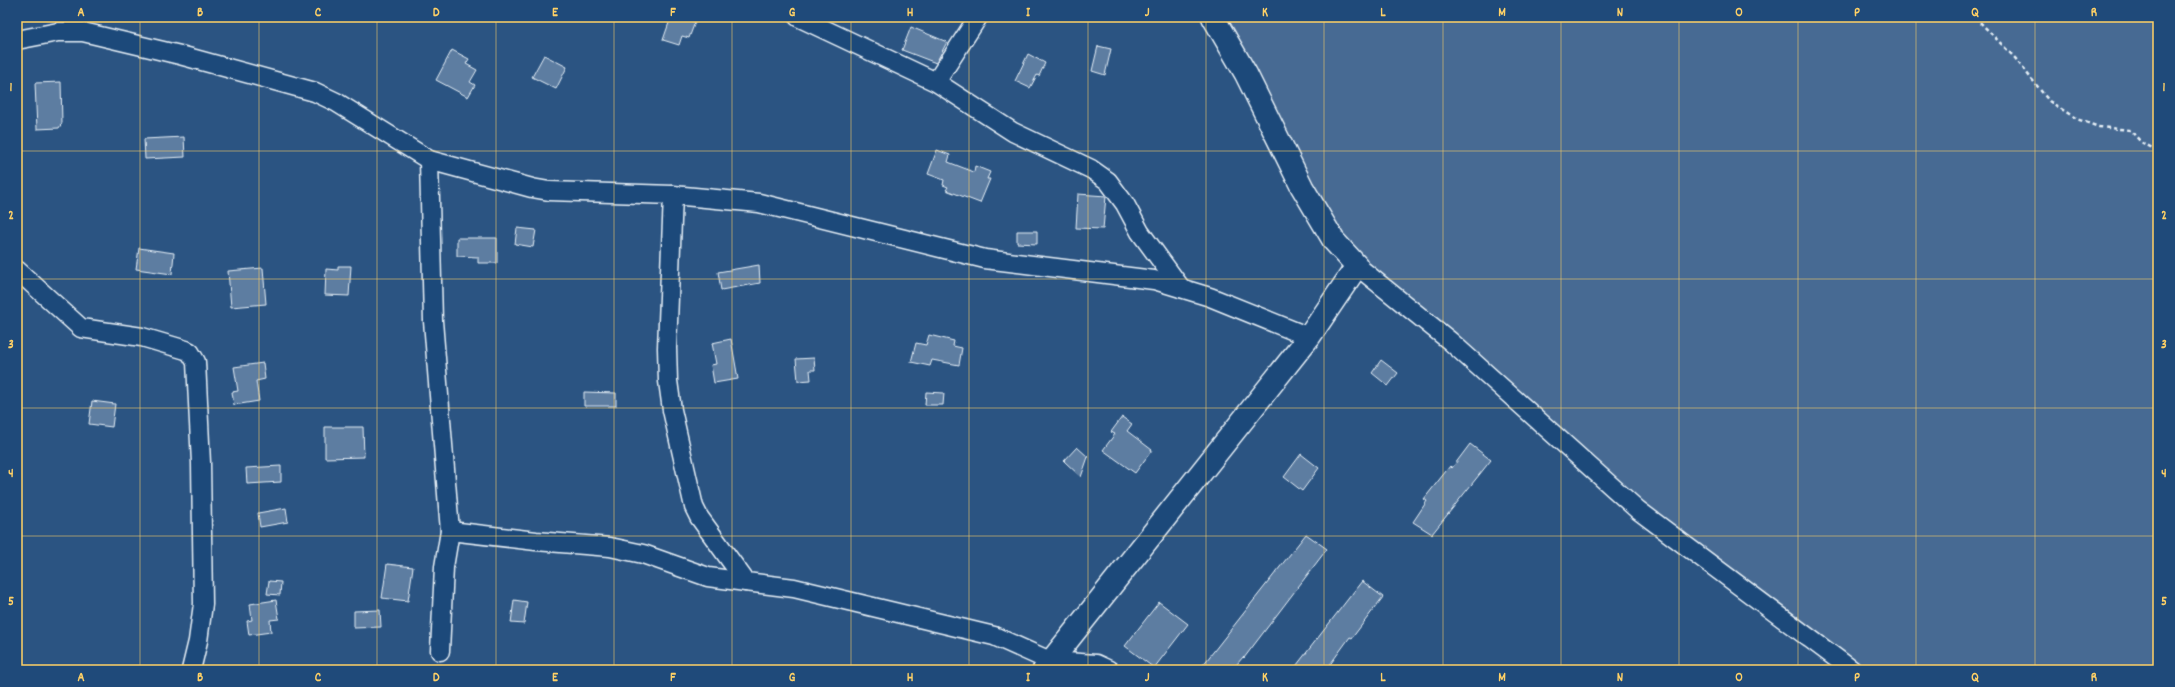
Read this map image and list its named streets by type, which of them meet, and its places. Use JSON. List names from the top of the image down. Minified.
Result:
{"grid":{"columns":["A","B","C","D","E","F","G","H","I","J","K","L","M","N","O","P","Q","R"],"rows":["1","2","3","4","5"]}}
